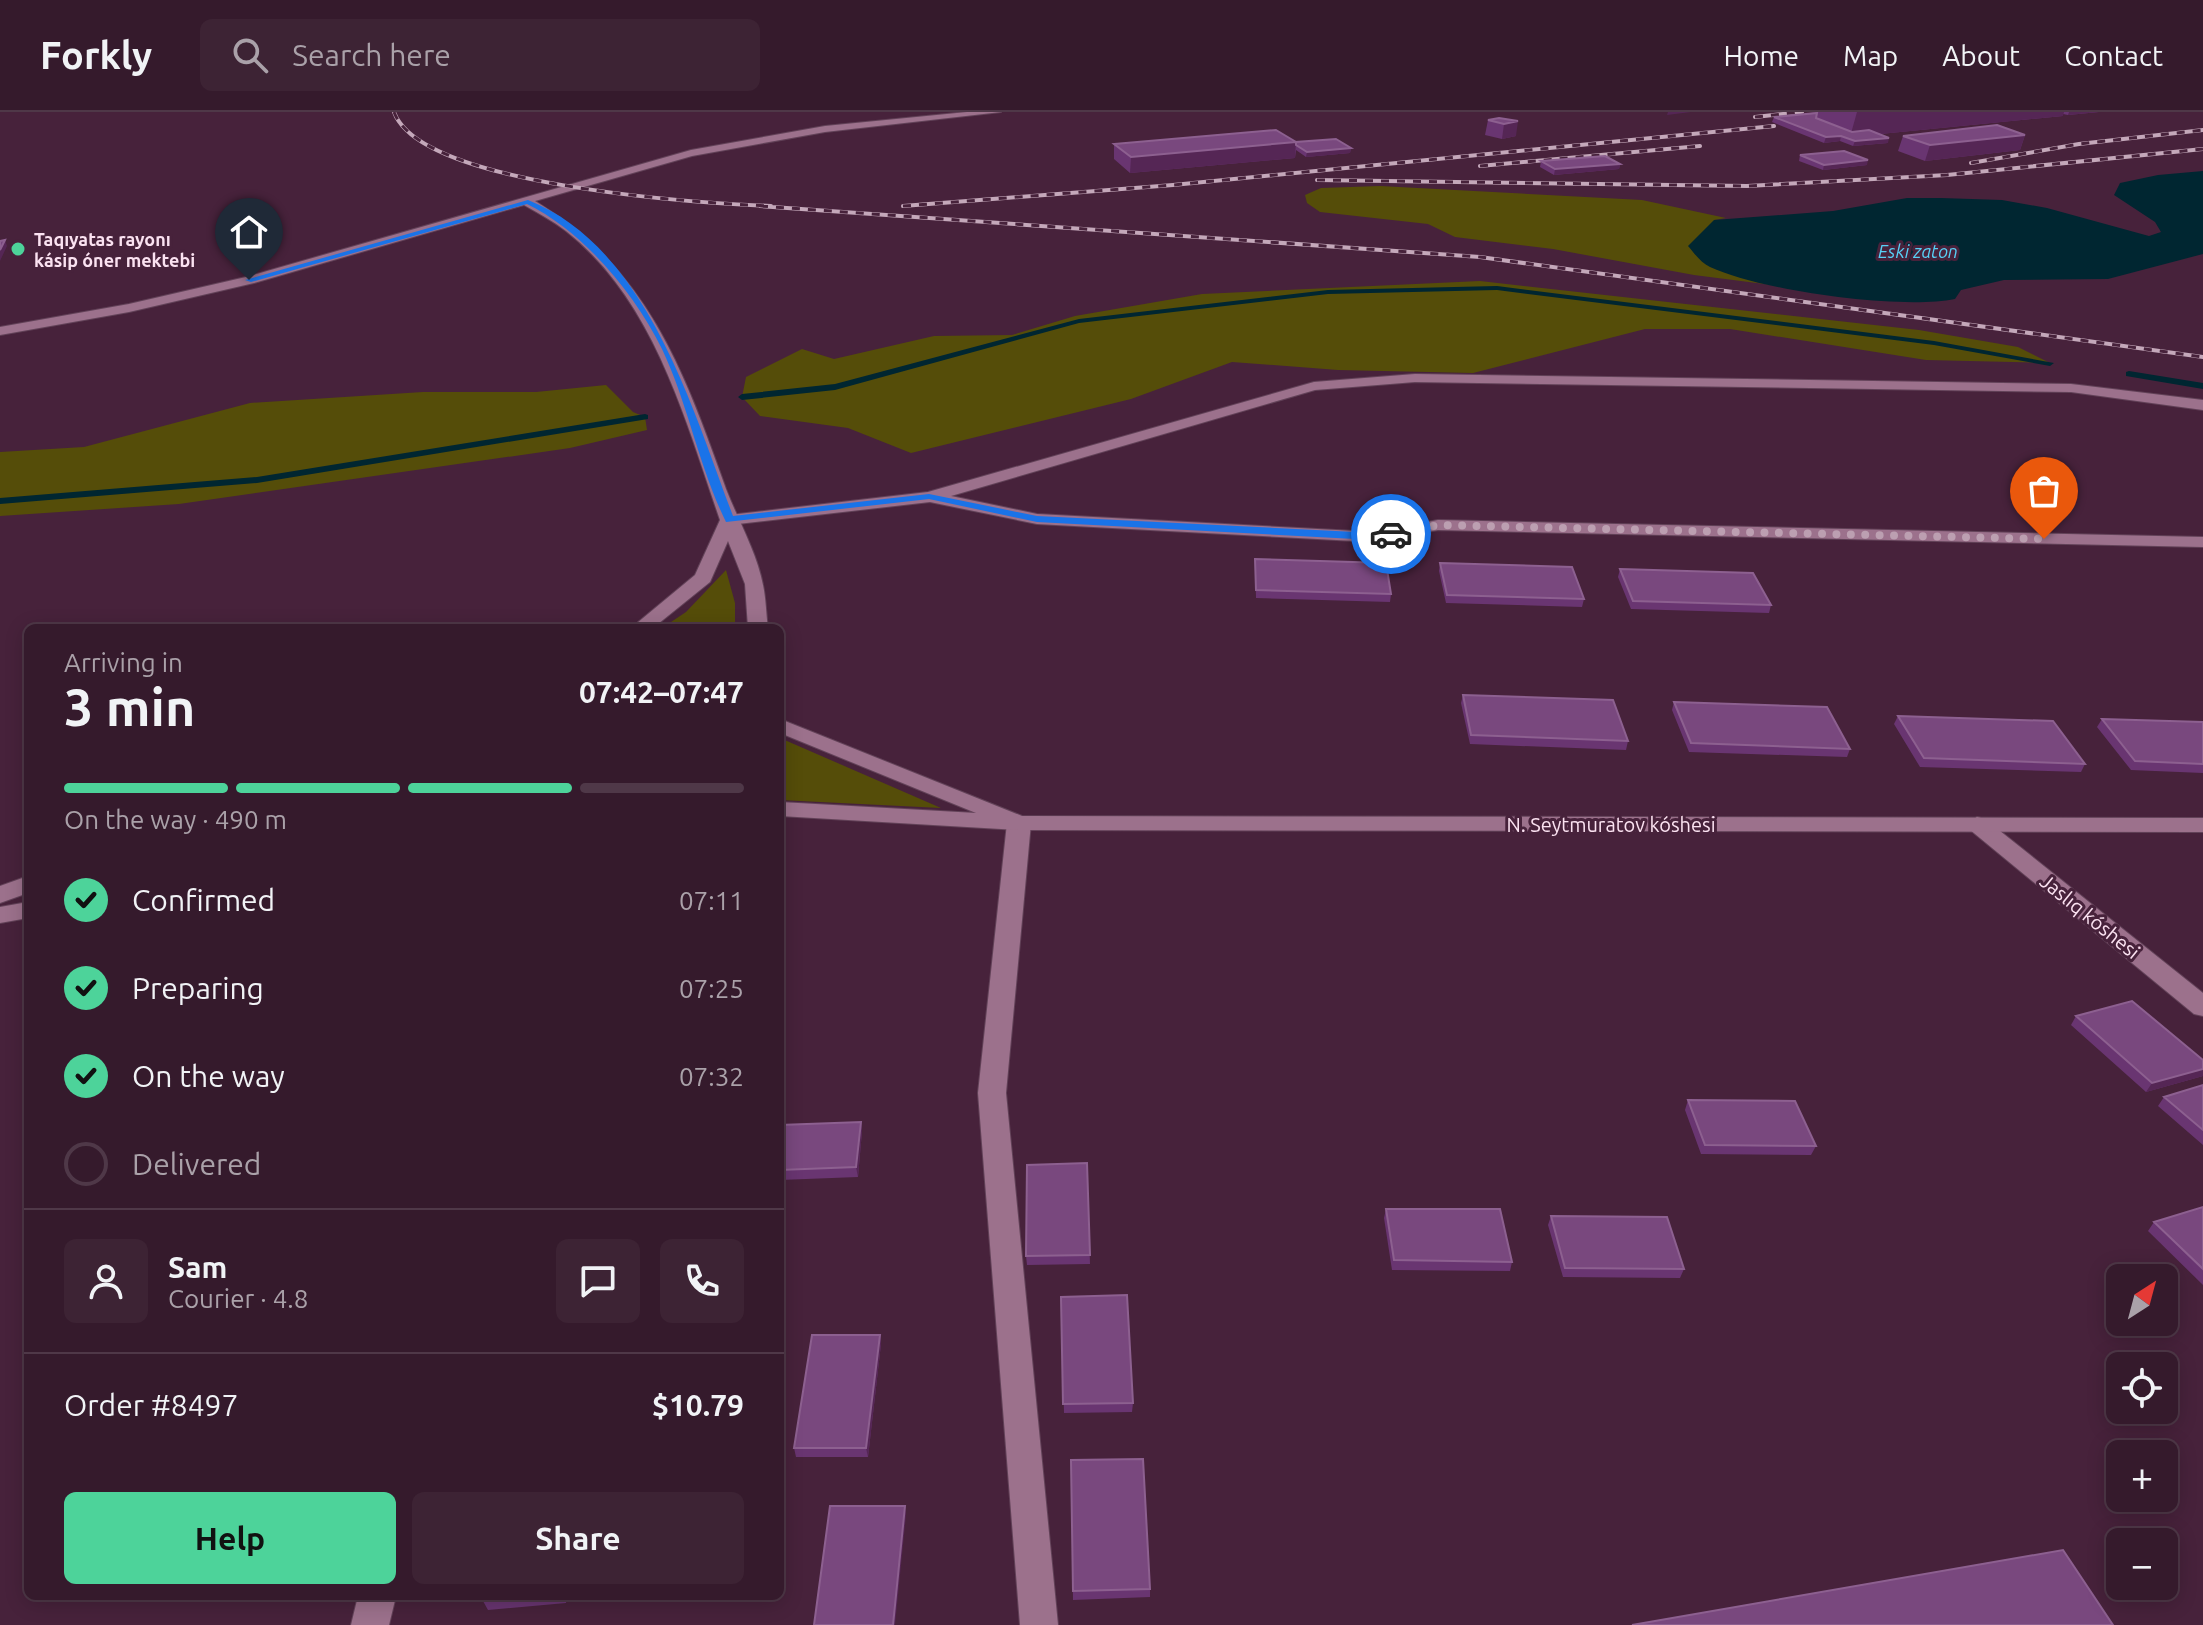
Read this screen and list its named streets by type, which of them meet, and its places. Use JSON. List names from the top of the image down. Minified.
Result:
{"streets":{"street":["N. Seytmuratov kóshesi","Jaslıq kóshesi"]},"crossings":[["N. Seytmuratov kóshesi","Jaslıq kóshesi"]],"water":["Eski zaton"],"places":["Taqıyatas rayonı kásip óner mektebi"],"north":"top right","page":{"header":"Forkly","search":"Search here","nav":["Home","Map","About","Contact"],"heading":["3 min","Arriving in","07:42–07:47"],"panel":["Sam","Courier · 4.8","Order #8497","$10.79"],"bar":"On the way · 490 m","list":[["Confirmed","07:11"],["Preparing","07:25"],["On the way","07:32"],"Delivered"],"map_buttons":["+","−"],"buttons":["Help","Share"]}}
